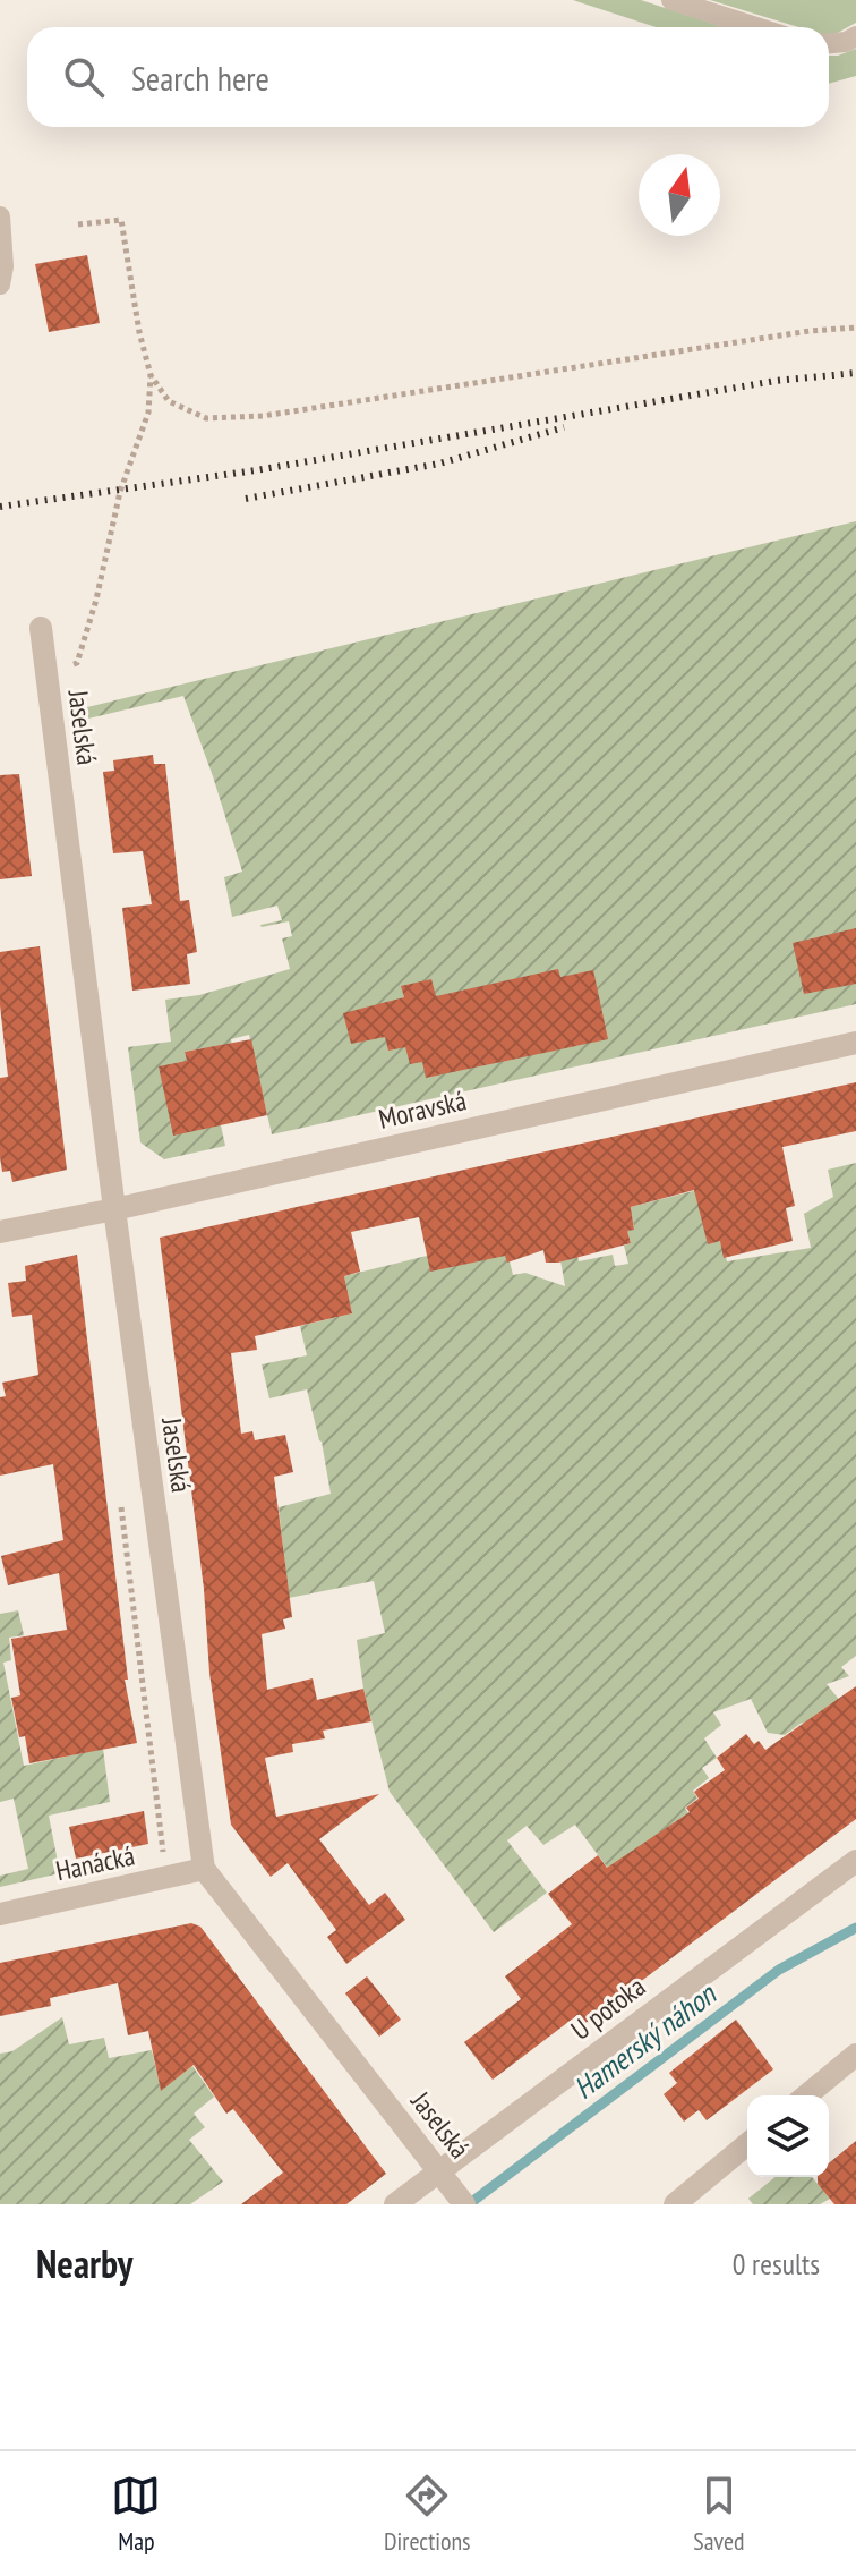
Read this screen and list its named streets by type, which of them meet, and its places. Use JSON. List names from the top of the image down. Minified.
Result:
{"streets":{"street":["Jaselská","Moravská","Hanácká","U potoka"]},"crossings":[["Jaselská","Moravská"],["Jaselská","Hanácká"],["Jaselská","U potoka"]],"water":["Hamerský náhon"],"north":"top","page":{"search":"Search here","heading":["Nearby","0 results"],"nav":["Map","Directions","Saved"]}}
